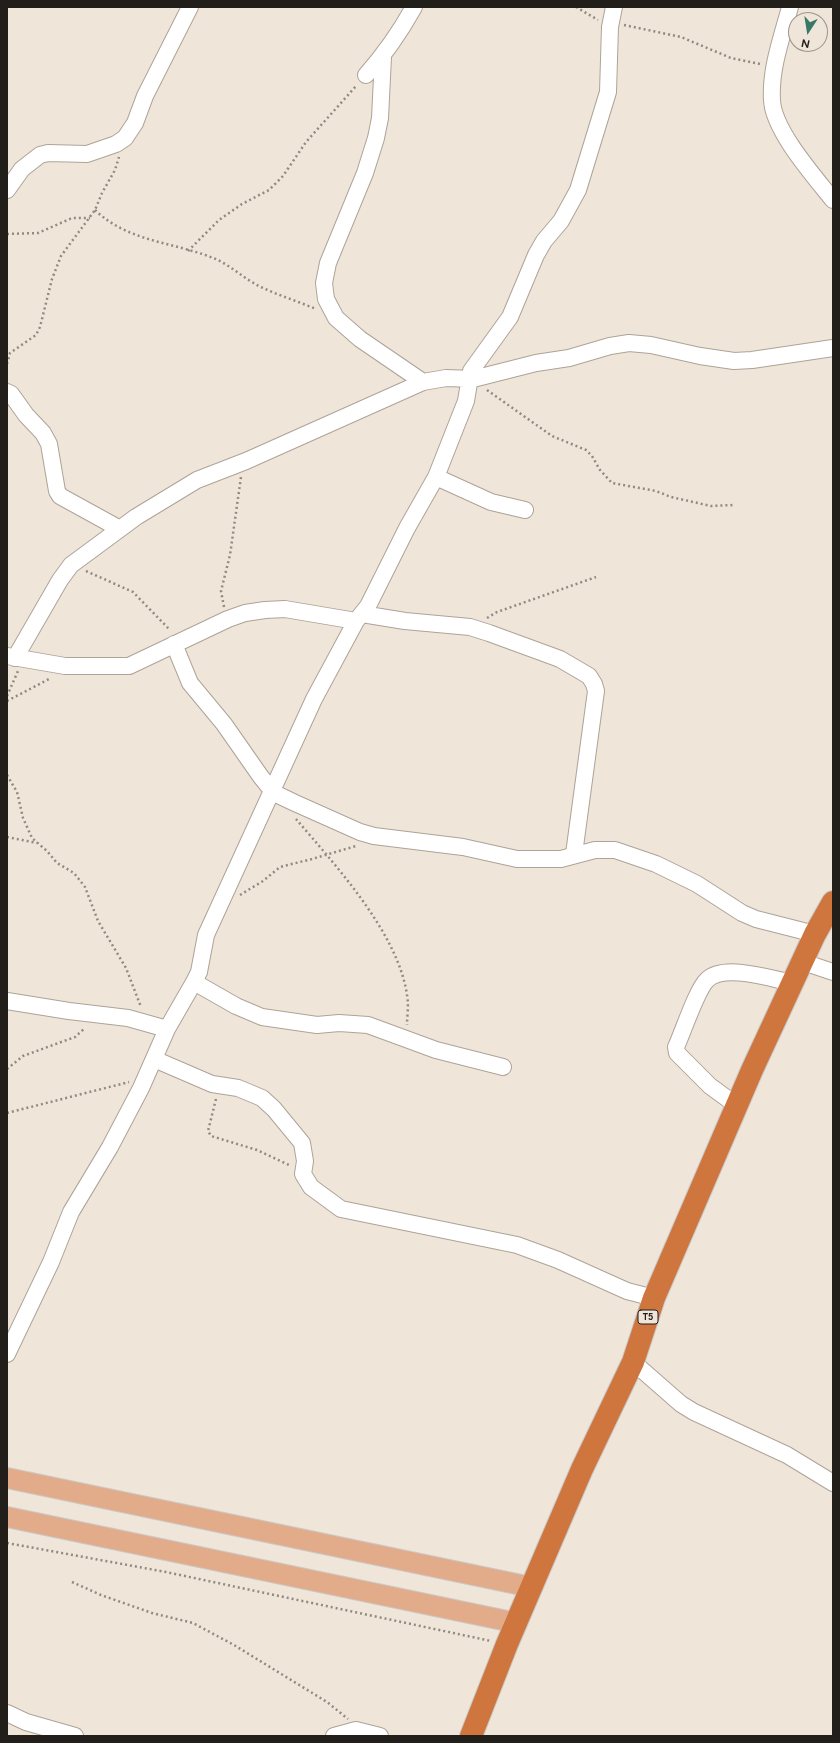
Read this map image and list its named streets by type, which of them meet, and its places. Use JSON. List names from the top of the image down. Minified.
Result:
{"streets":{"highway":["T5"]},"north":"bottom"}
